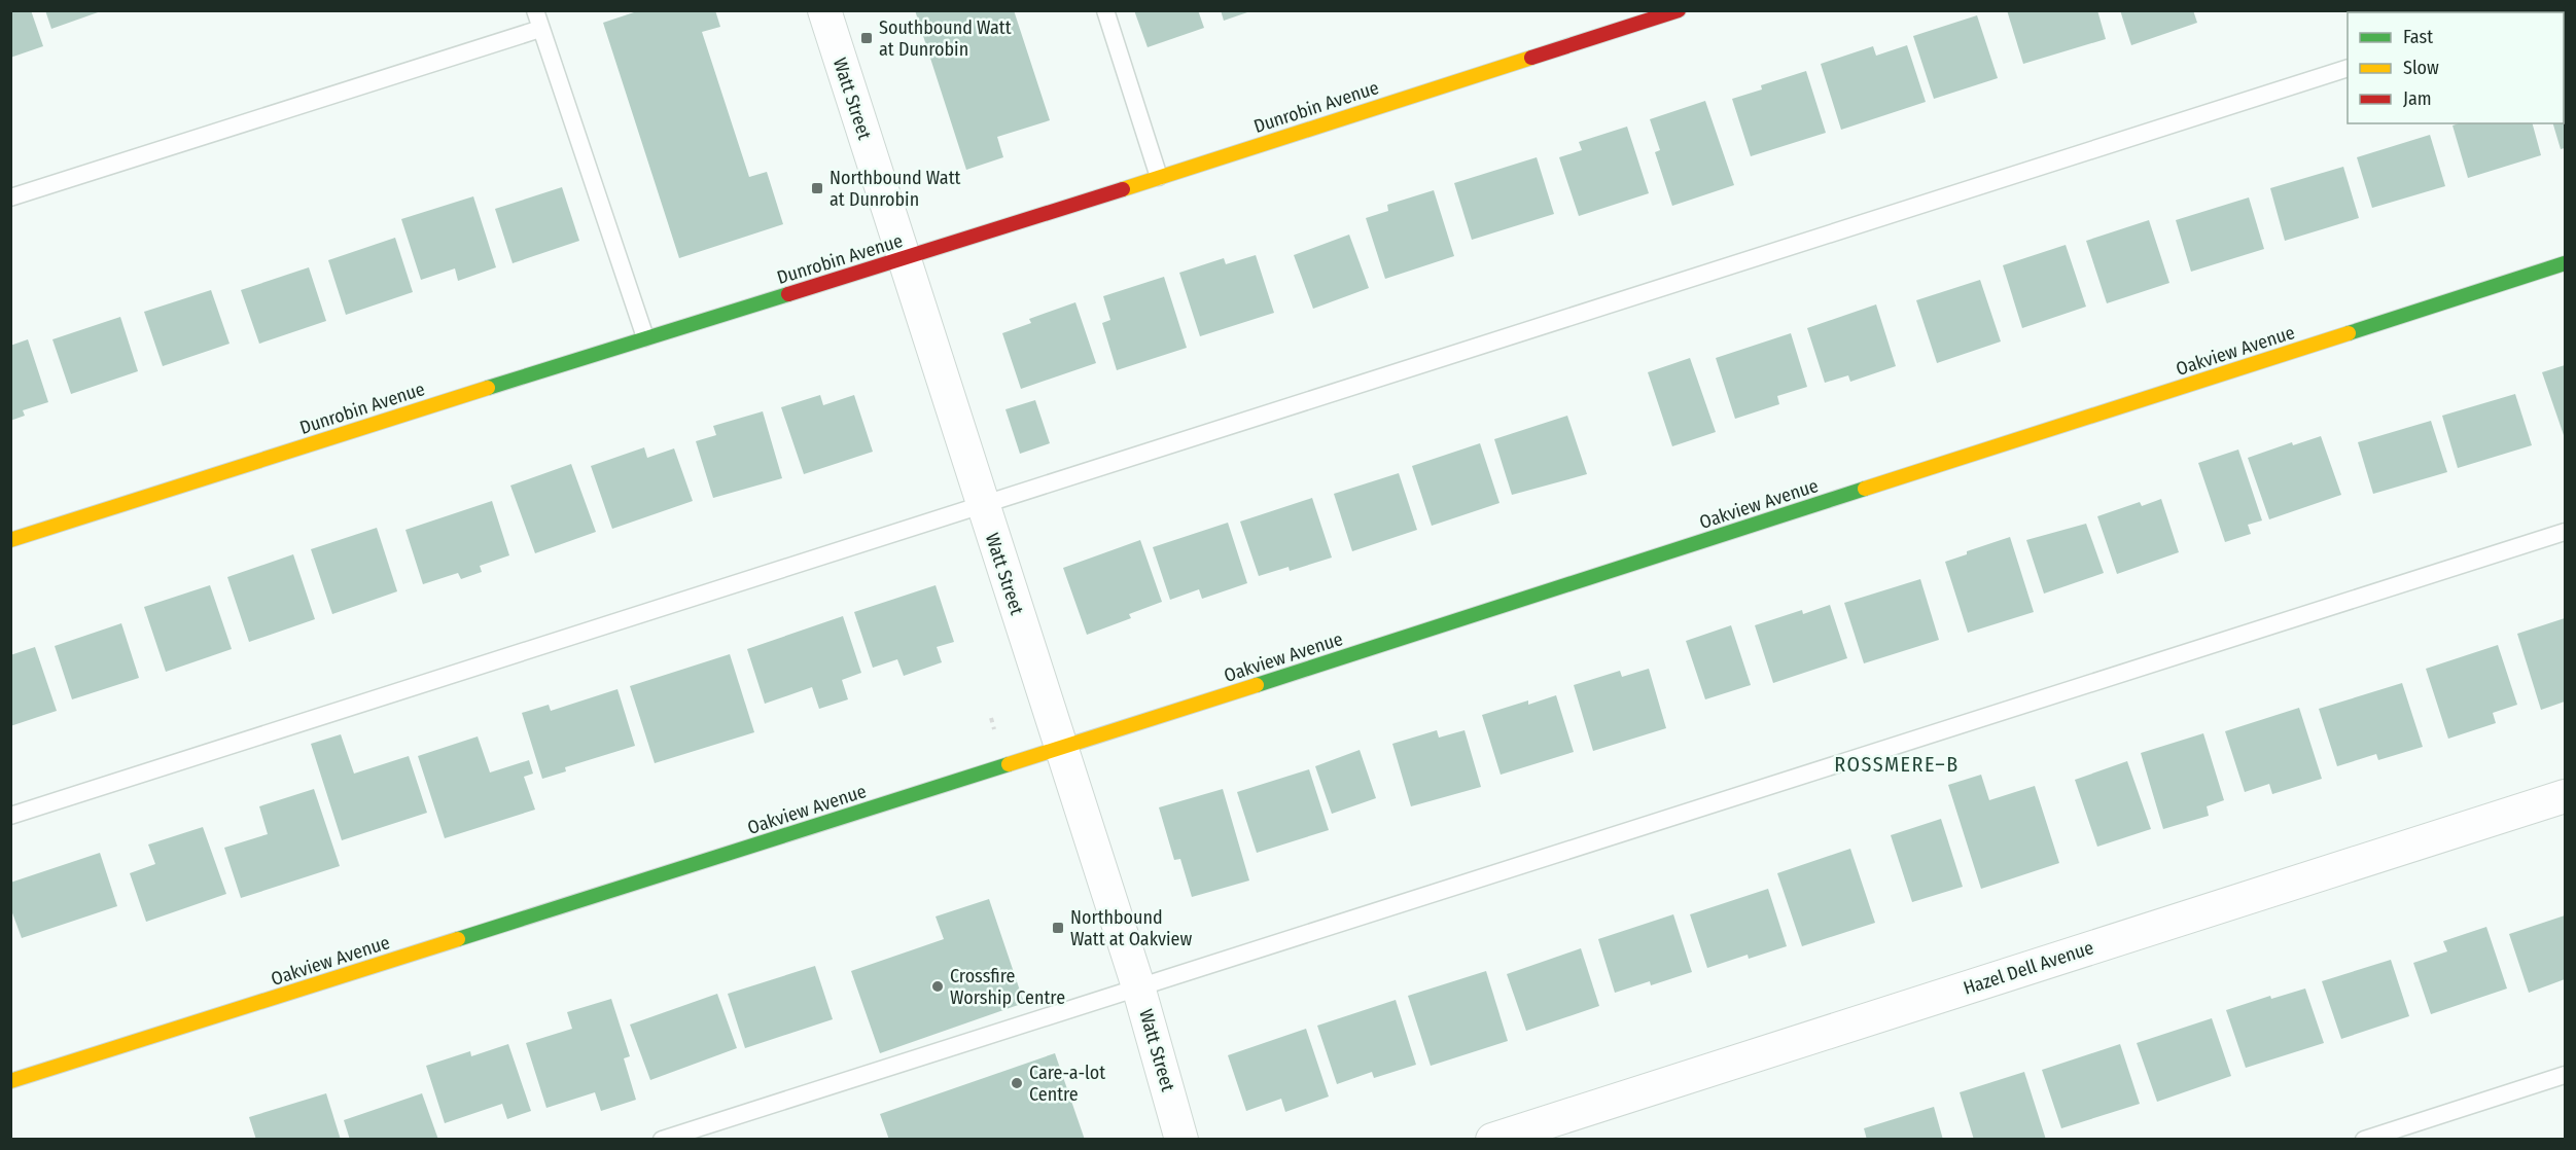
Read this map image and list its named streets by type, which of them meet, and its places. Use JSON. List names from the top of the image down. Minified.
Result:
{"streets":{"street":["Watt Street","Dunrobin Avenue","Oakview Avenue","Hazel Dell Avenue"]},"crossings":[["Watt Street","Dunrobin Avenue"],["Watt Street","Oakview Avenue"]],"districts":["ROSSMERE–B"],"places":{"transit":["Southbound Watt at Dunrobin","Northbound Watt at Dunrobin","Northbound Watt at Oakview"],"other":["Crossfire Worship Centre","Care-a-lot Centre"]},"legend":["Fast","Slow","Jam"]}
